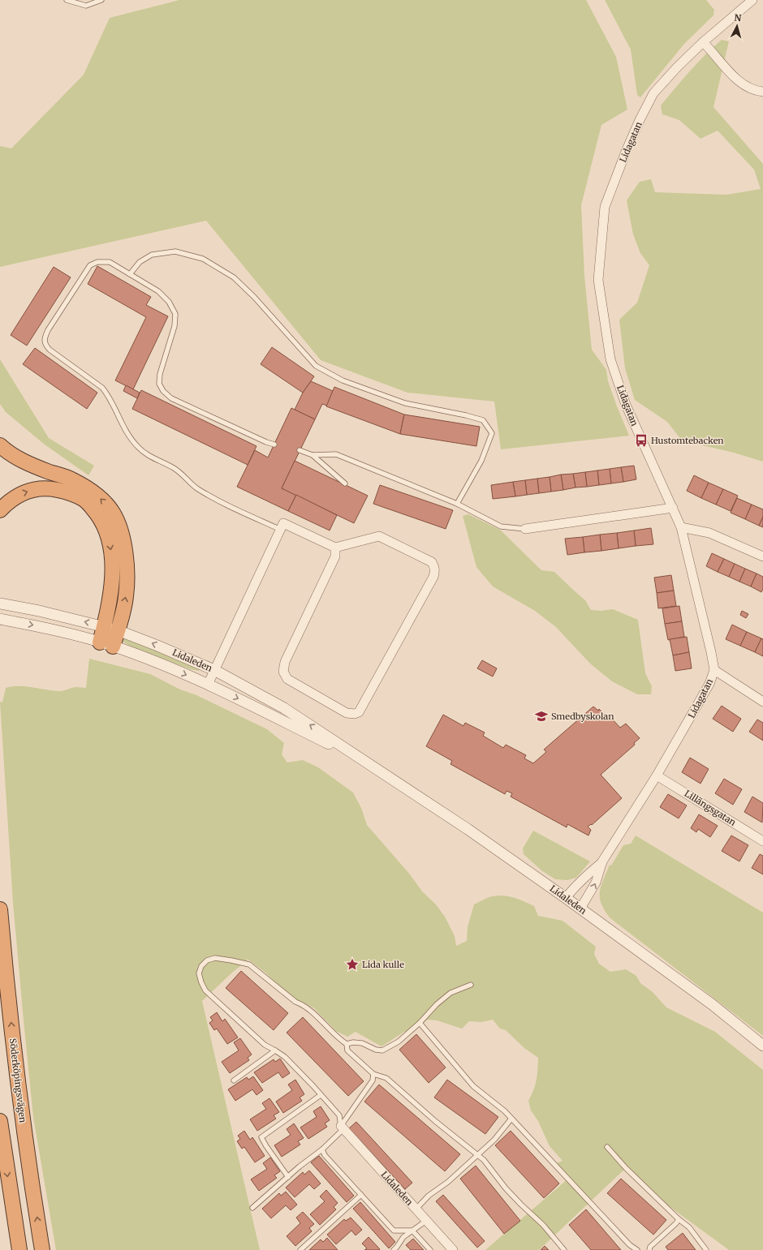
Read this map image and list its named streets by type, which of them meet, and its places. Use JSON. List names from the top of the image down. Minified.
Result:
{"streets":{"highway":["Söderköpingsvägen"],"street":["Lidagatan","Lidaleden","Lillängsgatan"]},"crossings":[["Lidagatan","Lidaleden"],["Lidagatan","Lillängsgatan"]],"places":{"bus stop":["Hustomtebacken"],"school or university":["Smedbyskolan"],"place":["Lida kulle"]},"north":"top"}
